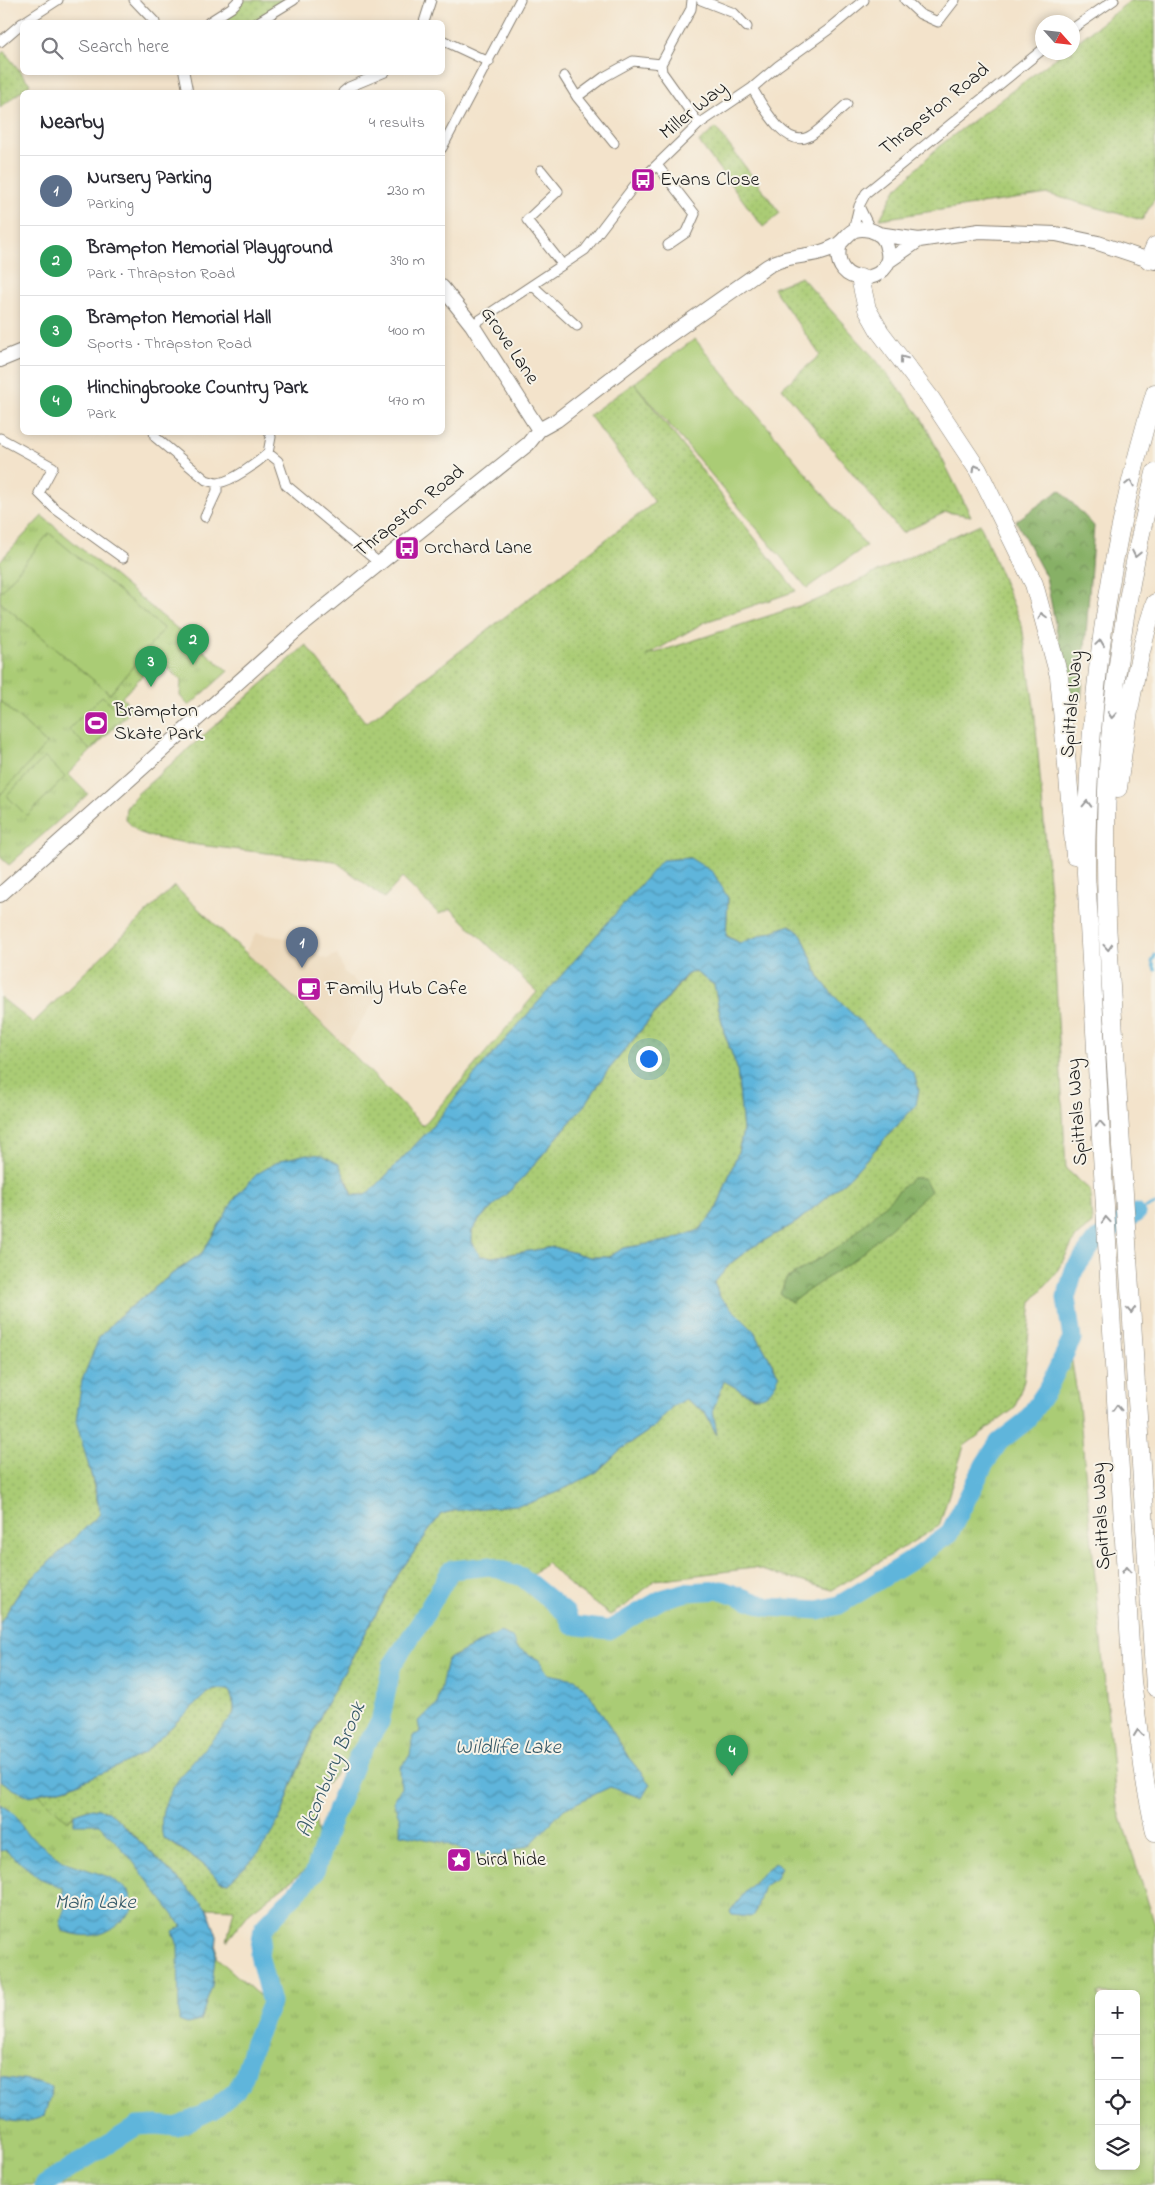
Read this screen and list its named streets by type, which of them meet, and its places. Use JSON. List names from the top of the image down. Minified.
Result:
{"streets":{"highway":["Spittals Way"],"main road":["Thrapston Road","Grove Lane"],"street":["Miller Way"]},"crossings":[["Thrapston Road","Grove Lane"],["Miller Way","Grove Lane"]],"water":["Wildlife Lake","Alconbury Brook","Main Lake"],"places":{"bus stop":["Evans Close","Orchard Lane"],"sports":["Brampton Skate Park"],"cafe":["Family Hub Cafe"],"place":["bird hide"]},"north":"bottom right","page":{"search":"Search here","heading":["Nearby","4 results"],"list":[{"mark":"1","name":"Nursery Parking","note":"Parking","value":"230 m"},{"mark":"2","name":"Brampton Memorial Playground","note":"Park · Thrapston Road","value":"390 m"},{"mark":"3","name":"Brampton Memorial Hall","note":"Sports · Thrapston Road","value":"400 m"},{"mark":"4","name":"Hinchingbrooke Country Park","note":"Park","value":"470 m"}],"pins":["2","3","1","4"],"map_buttons":["+","−"]}}
